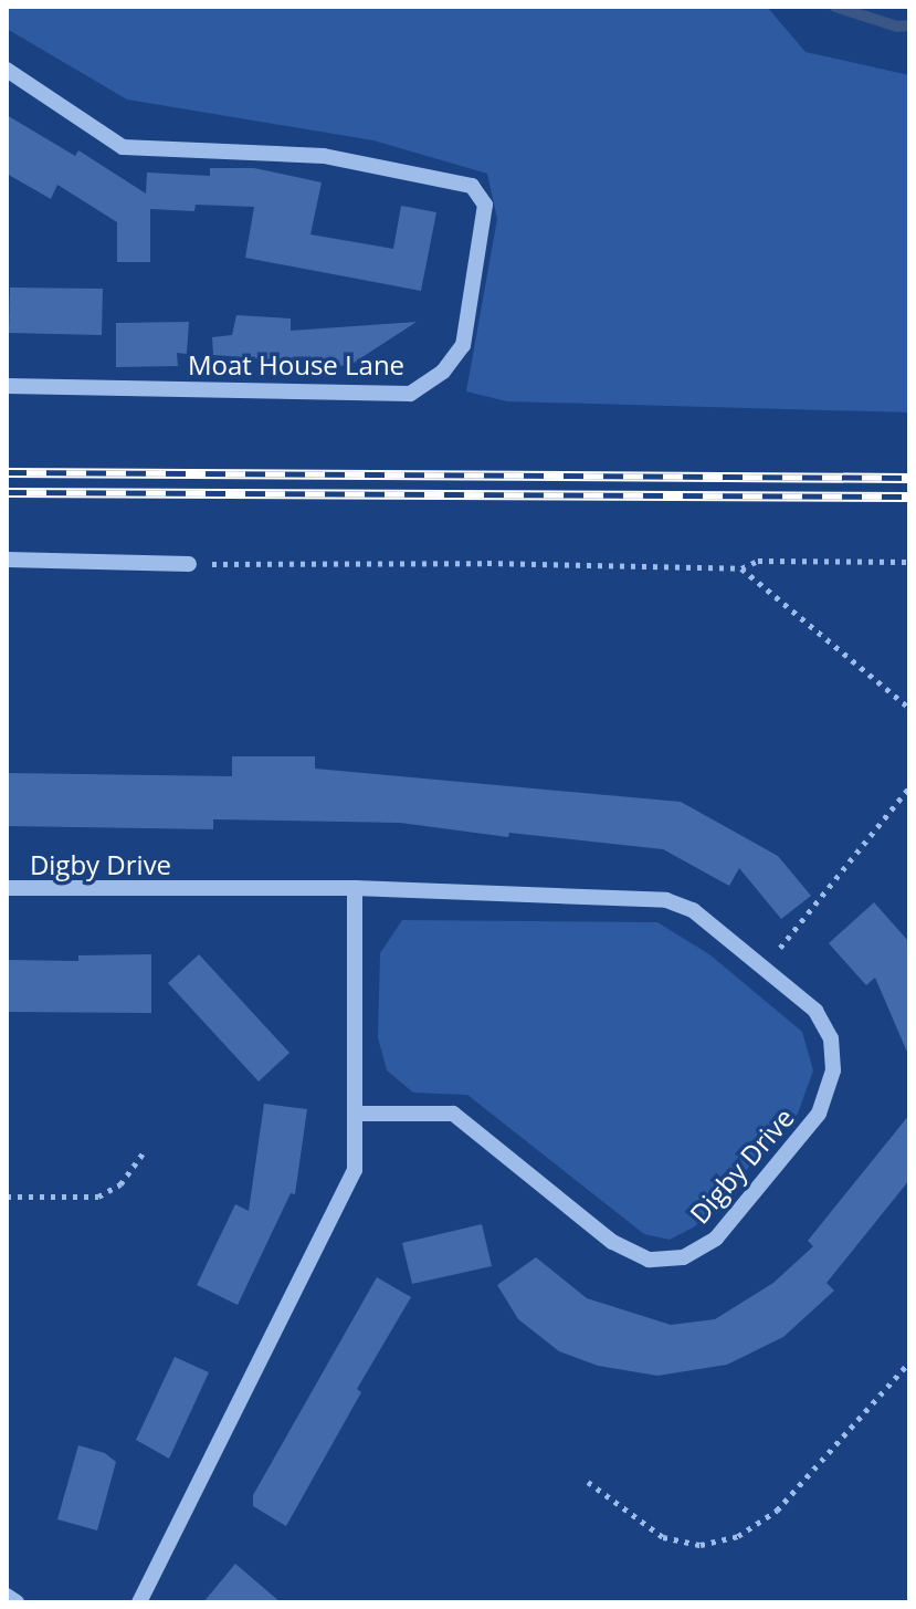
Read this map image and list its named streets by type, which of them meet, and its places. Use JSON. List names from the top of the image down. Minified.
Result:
{"streets":{"street":["Moat House Lane","Digby Drive"]}}
